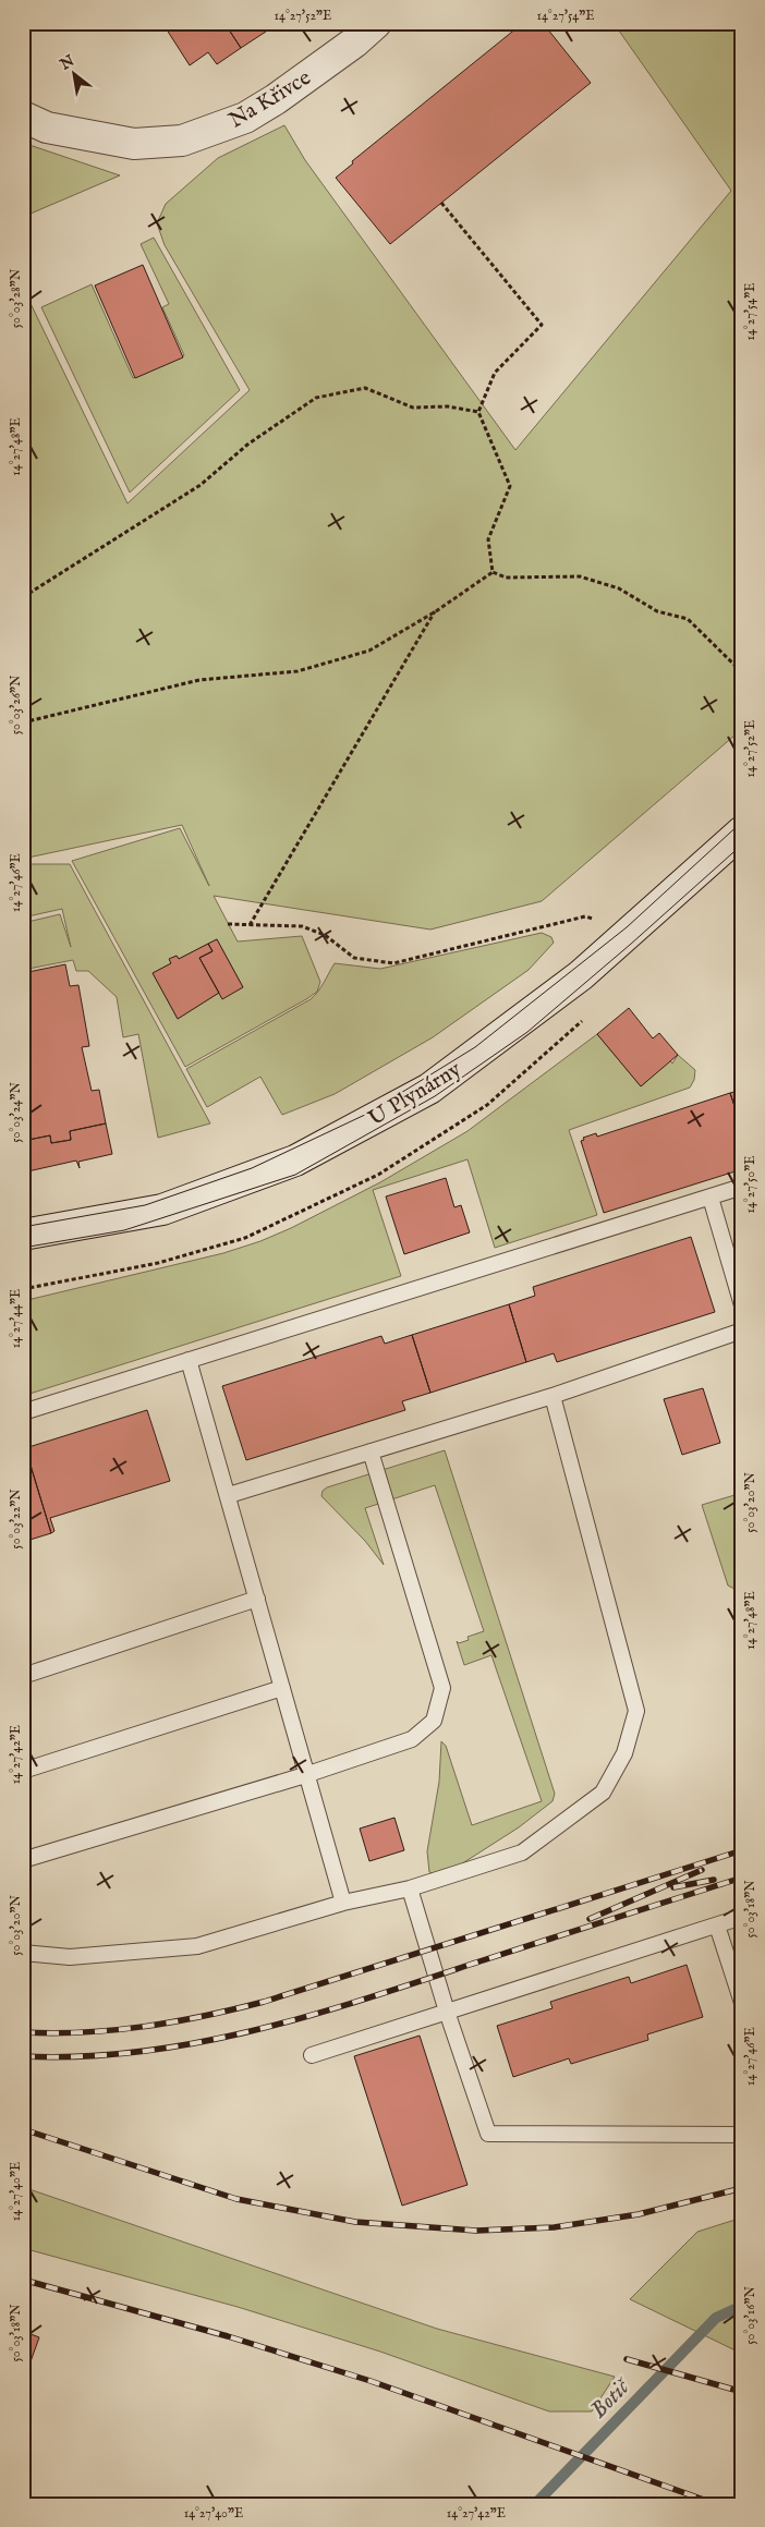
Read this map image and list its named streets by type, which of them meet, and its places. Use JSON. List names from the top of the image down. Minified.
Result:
{"streets":{"street":["Na Křivce","U Plynárny"]},"water":["Botič"],"north":"top left","coordinates":["14°27'52\"E","14°27'54\"E","50°03'28\"N","14°27'48\"E","50°03'26\"N","14°27'46\"E","50°03'24\"N","14°27'50\"E","14°27'44\"E","50°03'20\"N","50°03'22\"N","14°27'42\"E","50°03'18\"N","14°27'40\"E","50°03'16\"N"]}
